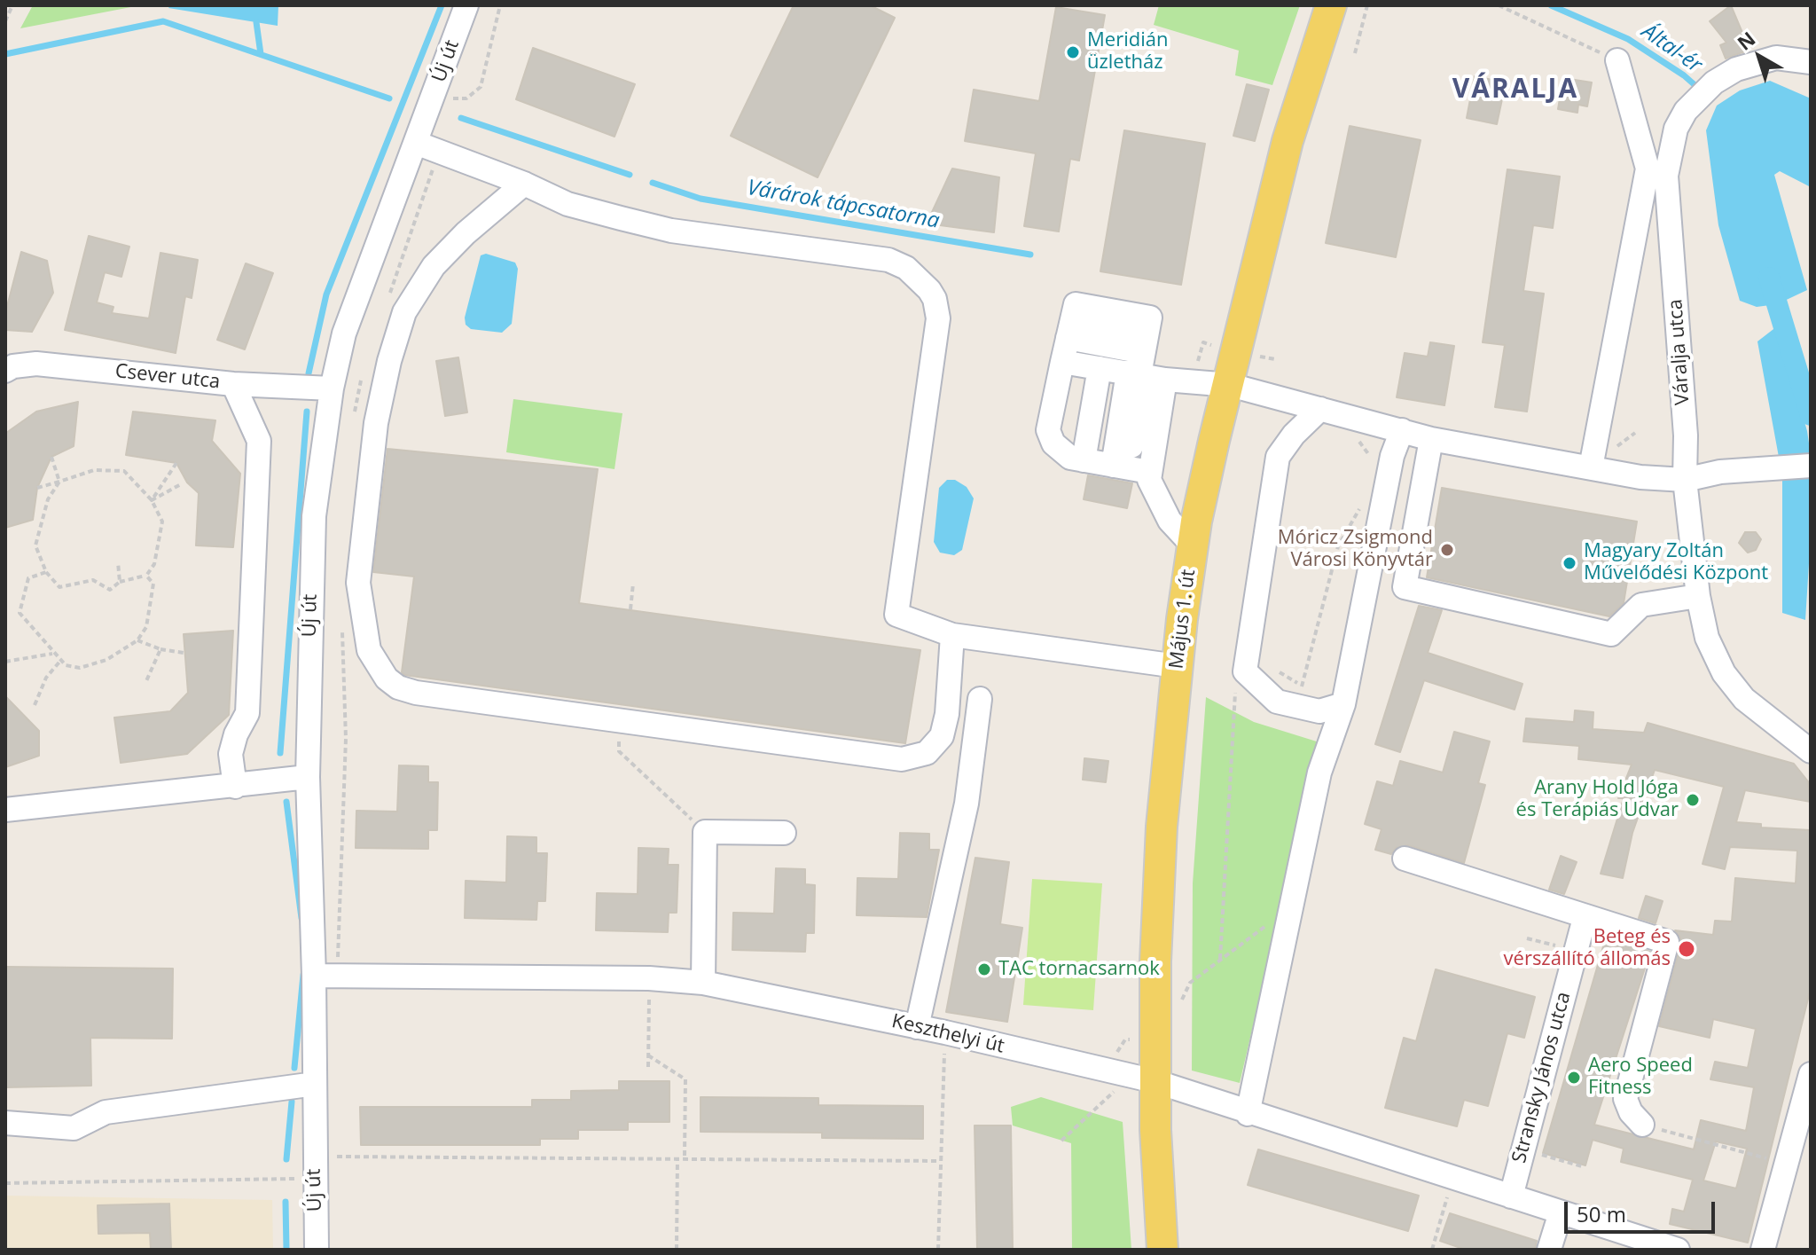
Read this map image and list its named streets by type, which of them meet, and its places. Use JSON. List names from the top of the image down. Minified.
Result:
{"streets":{"main road":["Május 1. út"],"street":["Új út","Váralja utca","Csever utca","Keszthelyi út","Stransky János utca"]},"crossings":[["Új út","Csever utca"],["Új út","Keszthelyi út"],["Május 1. út","Keszthelyi út"],["Keszthelyi út","Stransky János utca"]],"districts":["VÁRALJA"],"water":["Által-ér","Várárok tápcsatorna"],"places":["Meridián üzletház","Móricz Zsigmond Városi Könyvtár","Magyary Zoltán Művelődési Központ","Arany Hold Jóga és Terápiás Udvar","Beteg és vérszállító állomás","TAC tornacsarnok","Aero Speed Fitness"],"scale_bar":"50 m","north":"top left"}
